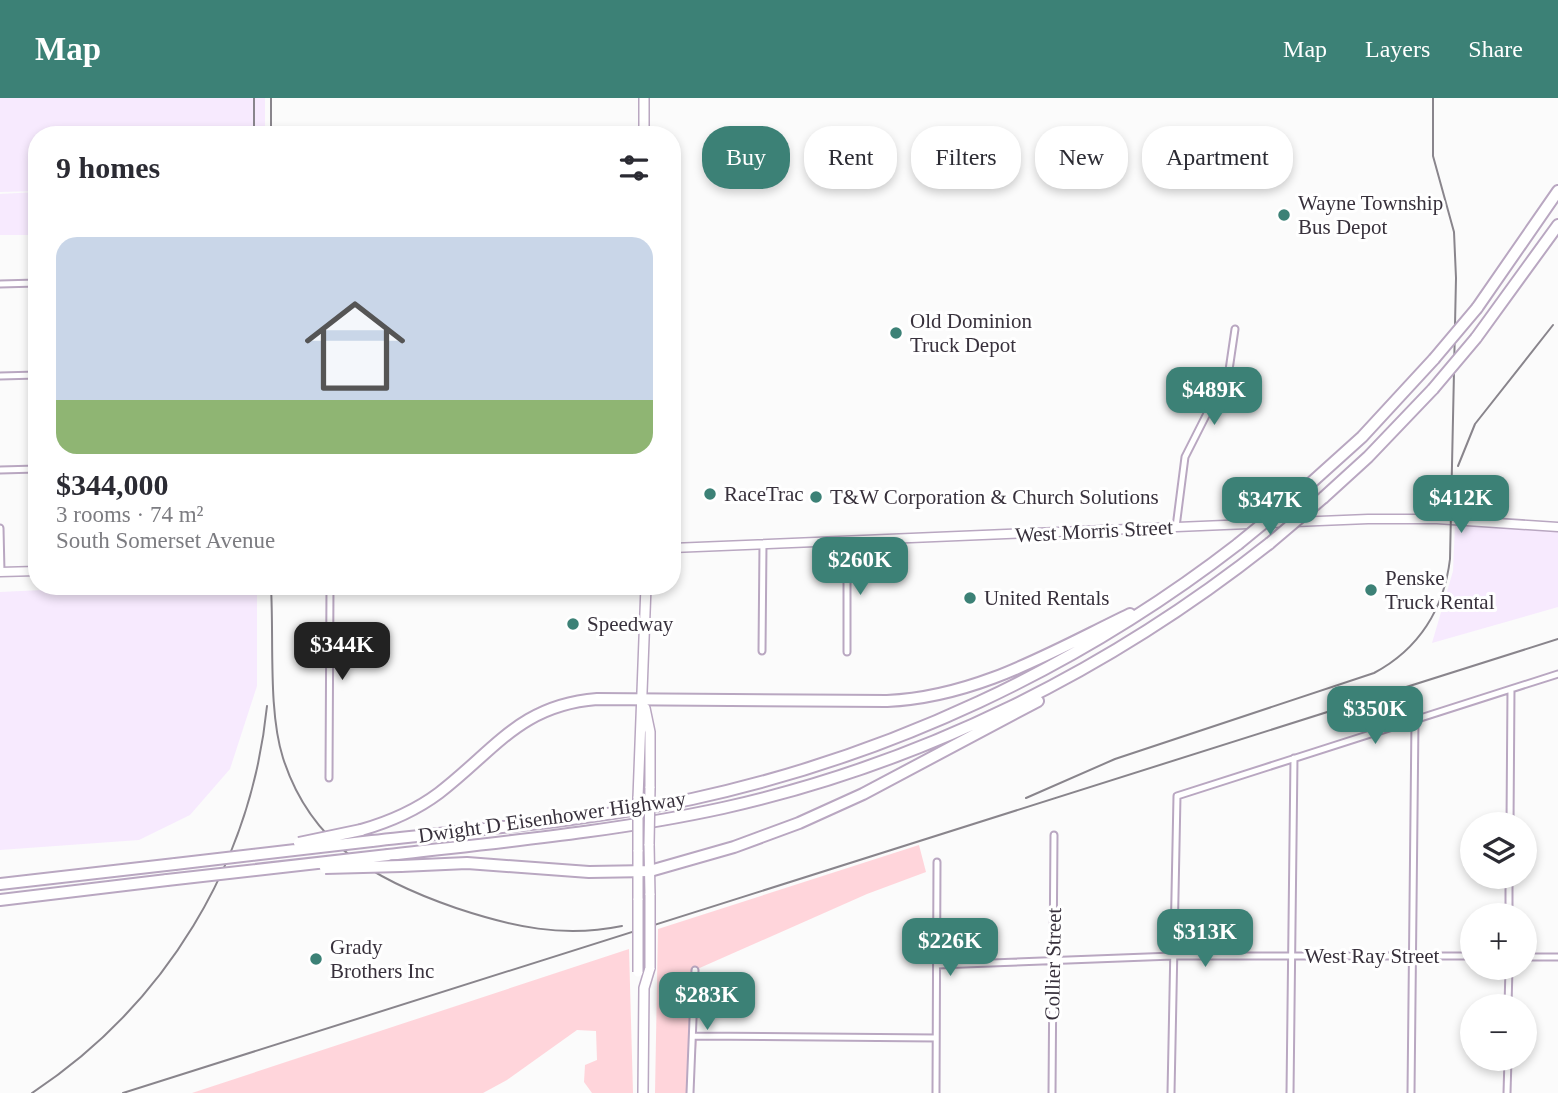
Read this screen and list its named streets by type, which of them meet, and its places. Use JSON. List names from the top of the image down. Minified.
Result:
{"streets":{"highway":["Dwight D Eisenhower Highway"],"main road":["West Morris Street"],"street":["West Ray Street","Collier Street"]},"crossings":[["West Ray Street","Collier Street"]],"places":["Wayne Township Bus Depot","Old Dominion Truck Depot","RaceTrac","T&W Corporation & Church Solutions","Penske Truck Rental","United Rentals","Speedway","Grady Brothers Inc"],"page":{"header":"Map","nav":["Map","Layers","Share"],"chip":["Buy","Rent","Filters","New","Apartment"],"heading":"9 homes","list":[{"name":"$344,000","note":"3 rooms · 74 m² · South Somerset Avenue"}],"price":["$489K","$412K","$347K","$260K","$344K","$350K","$313K","$226K","$283K"],"map_buttons":["+","−"]}}
